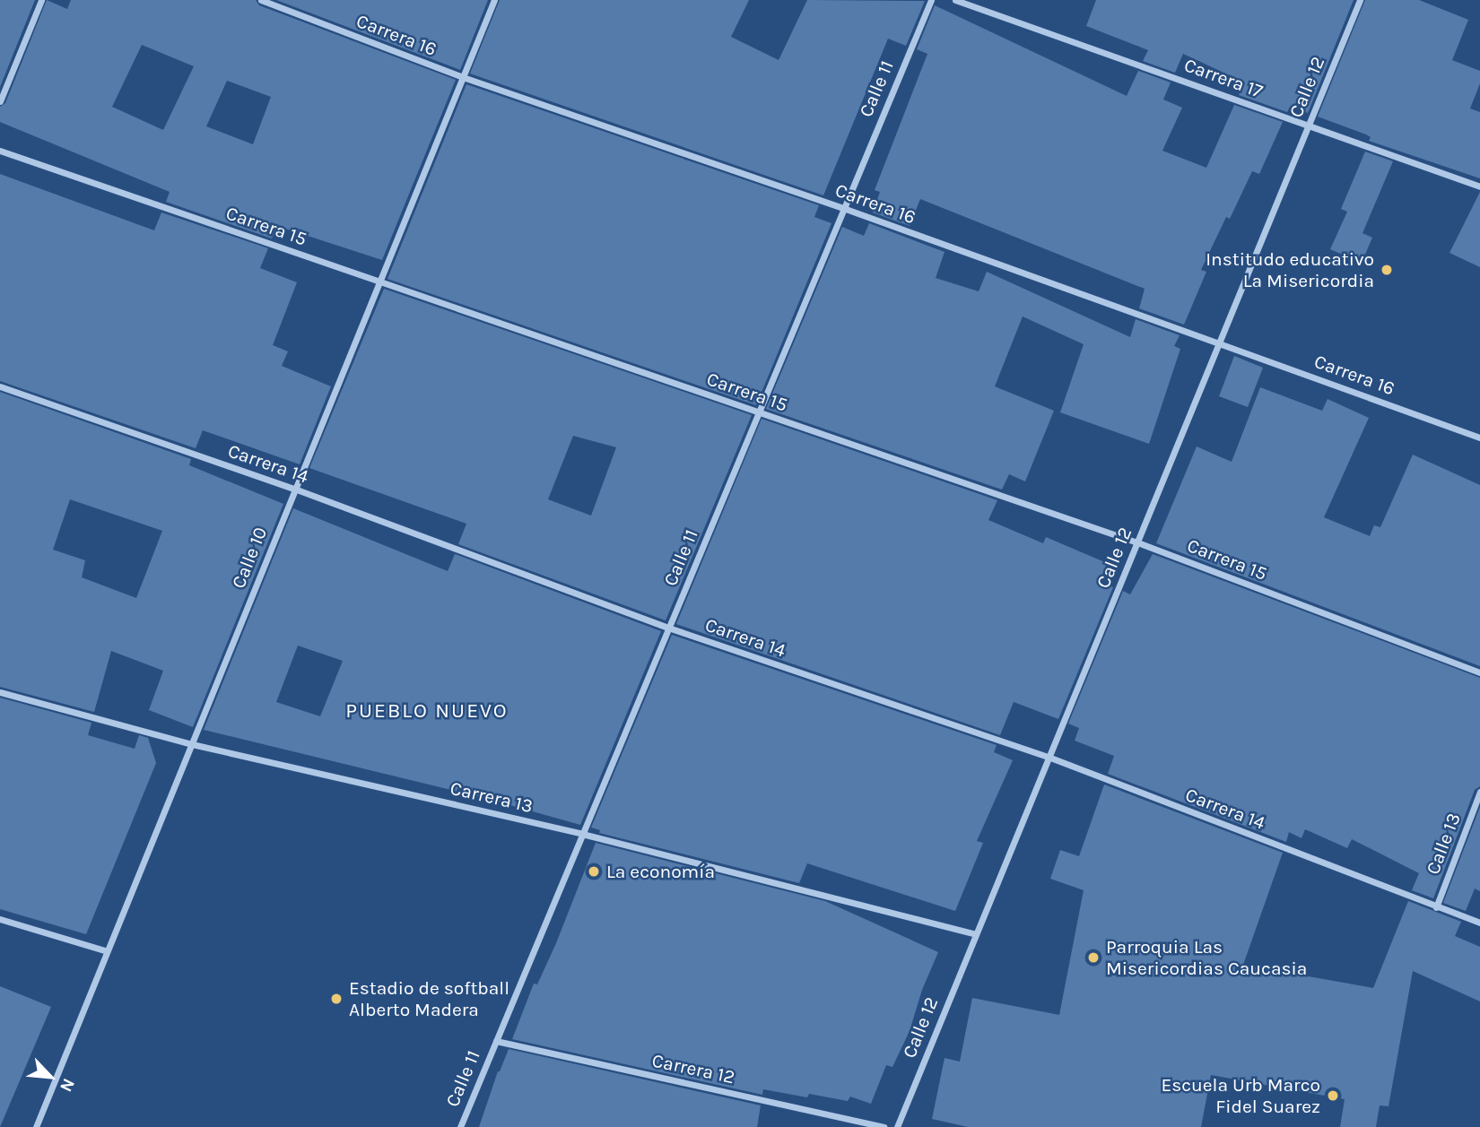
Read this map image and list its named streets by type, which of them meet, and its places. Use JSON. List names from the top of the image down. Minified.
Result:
{"streets":{"street":["Carrera 16","Carrera 17","Calle 12","Calle 11","Carrera 15","Carrera 14","Calle 10","Carrera 13","Calle 13","Carrera 12"]},"crossings":[["Carrera 16","Calle 12"],["Carrera 16","Calle 11"],["Carrera 16","Calle 10"],["Carrera 17","Calle 12"],["Calle 12","Carrera 15"],["Calle 12","Carrera 14"],["Calle 12","Carrera 13"],["Calle 11","Carrera 15"],["Calle 11","Carrera 14"],["Calle 11","Carrera 13"],["Calle 11","Carrera 12"],["Carrera 15","Calle 10"],["Carrera 14","Calle 10"],["Carrera 14","Calle 13"],["Calle 10","Carrera 13"]],"districts":["PUEBLO NUEVO"],"places":["Institudo educativo La Misericordia","La economía","Parroquia Las Misericordias Caucasia","Estadio de softball Alberto Madera","Escuela Urb Marco Fidel Suarez"],"north":"bottom right"}
